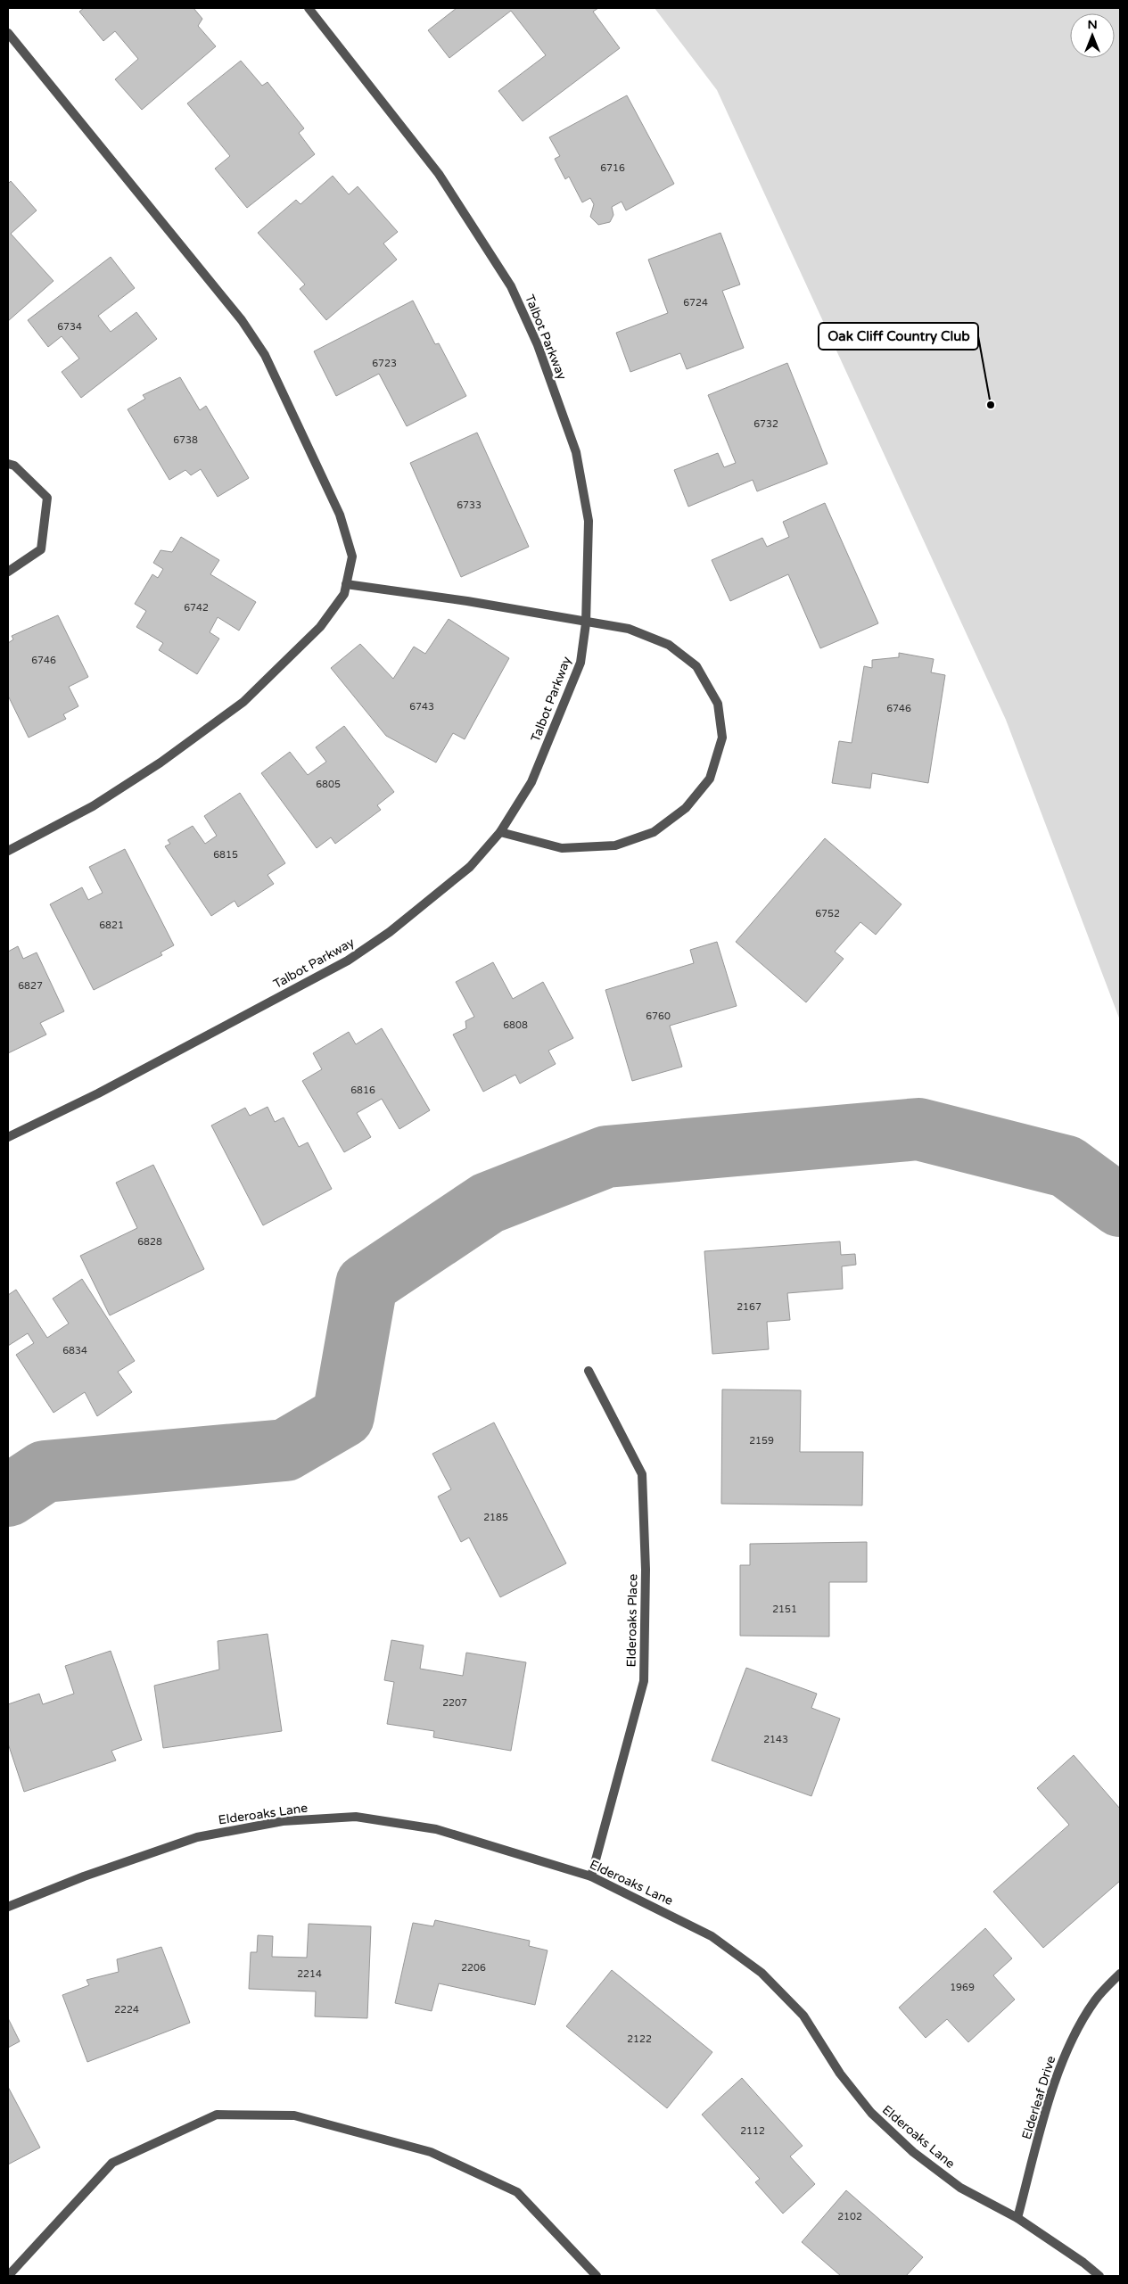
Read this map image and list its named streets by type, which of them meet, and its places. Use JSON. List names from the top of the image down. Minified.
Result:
{"streets":{"street":["Talbot Parkway","Elderoaks Place","Elderoaks Lane","Elderleaf Drive"]},"crossings":[["Elderoaks Place","Elderoaks Lane"],["Elderoaks Lane","Elderleaf Drive"]],"places":["Oak Cliff Country Club"],"house_numbers":["6716","6724","6734","6723","6732","6738","6733","6742","6746","6743","6746","6805","6815","6752","6821","6827","6760","6808","6816","6828","2167","6834","2159","2185","2151","2207","2143","2206","2214","1969","2224","2122","2112","2102"],"north":"top"}
